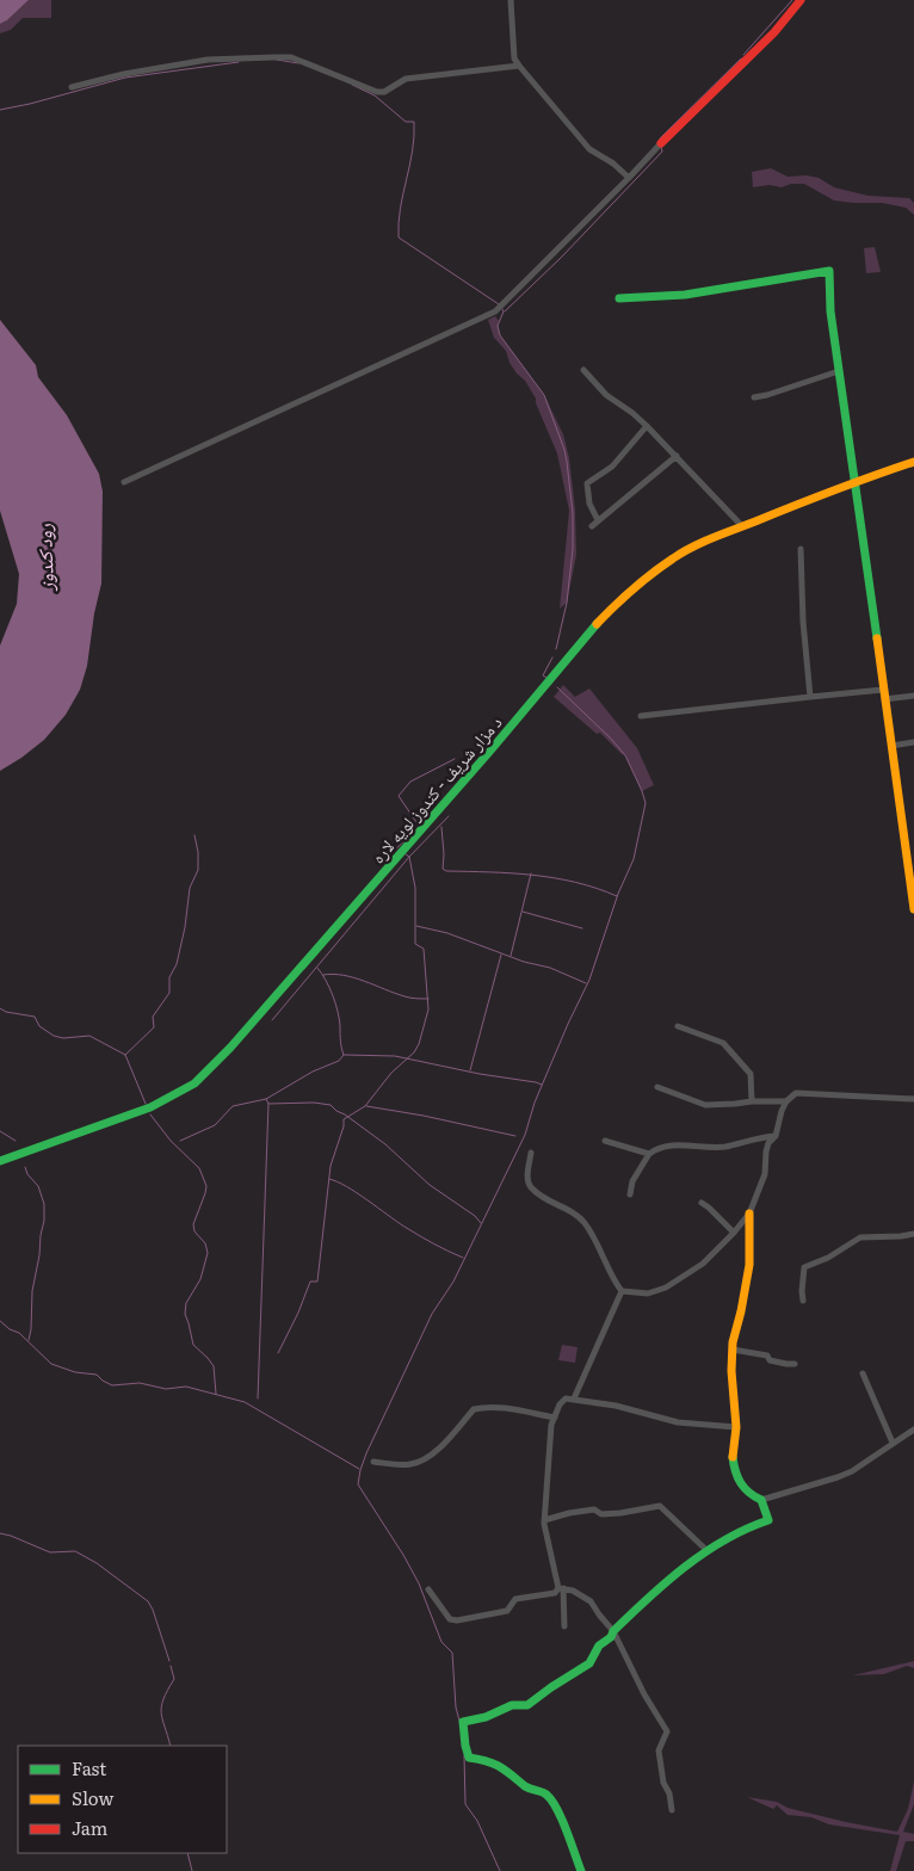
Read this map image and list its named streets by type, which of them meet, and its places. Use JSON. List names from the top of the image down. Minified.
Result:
{"streets":{"street":["د مزار شریف - کندوز لویه لاره"]},"water":["رود کندوز"],"legend":["Fast","Slow","Jam"]}
